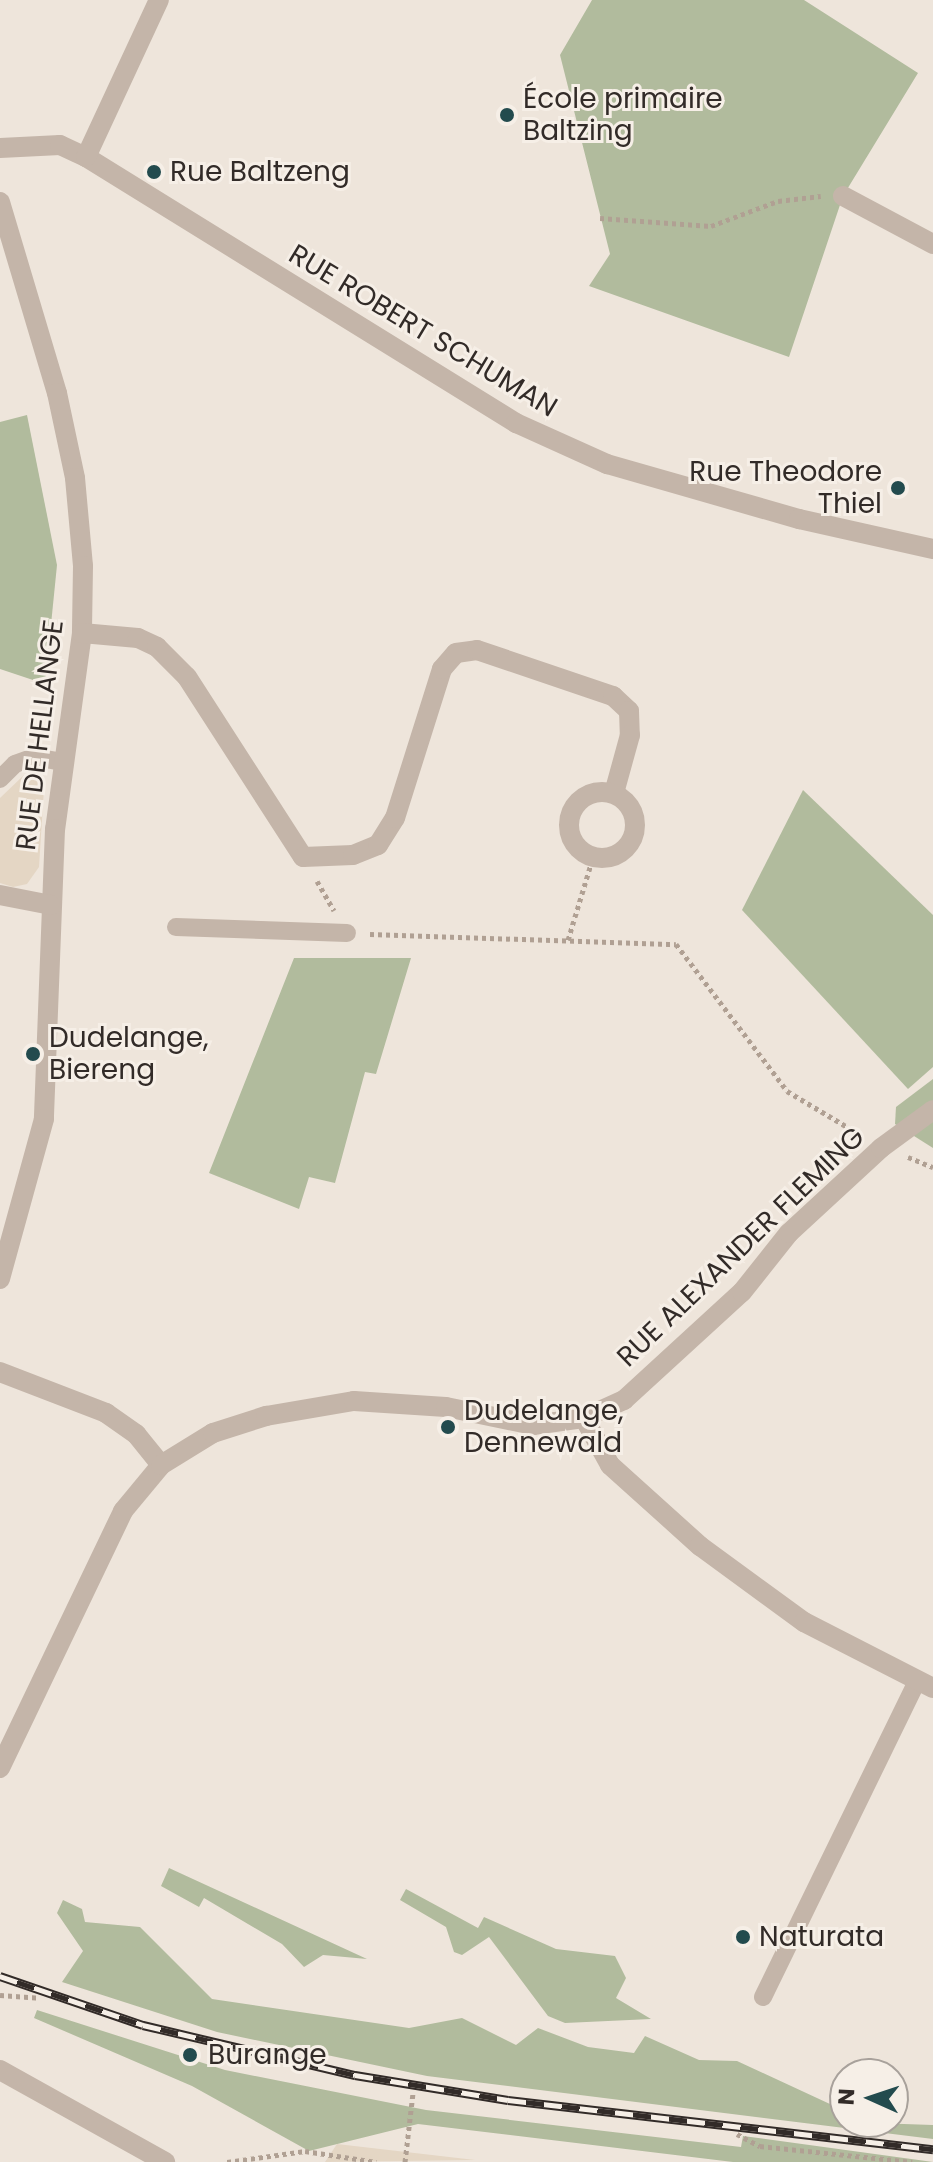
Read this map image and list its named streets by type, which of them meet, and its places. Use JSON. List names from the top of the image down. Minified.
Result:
{"streets":{"street":["RUE ROBERT SCHUMAN","RUE DE HELLANGE","RUE ALEXANDER FLEMING"]},"places":["École primaire Baltzing","Rue Baltzeng","Rue Theodore Thiel","Dudelange, Biereng","Dudelange, Dennewald","Naturata","Burange"],"north":"left"}
